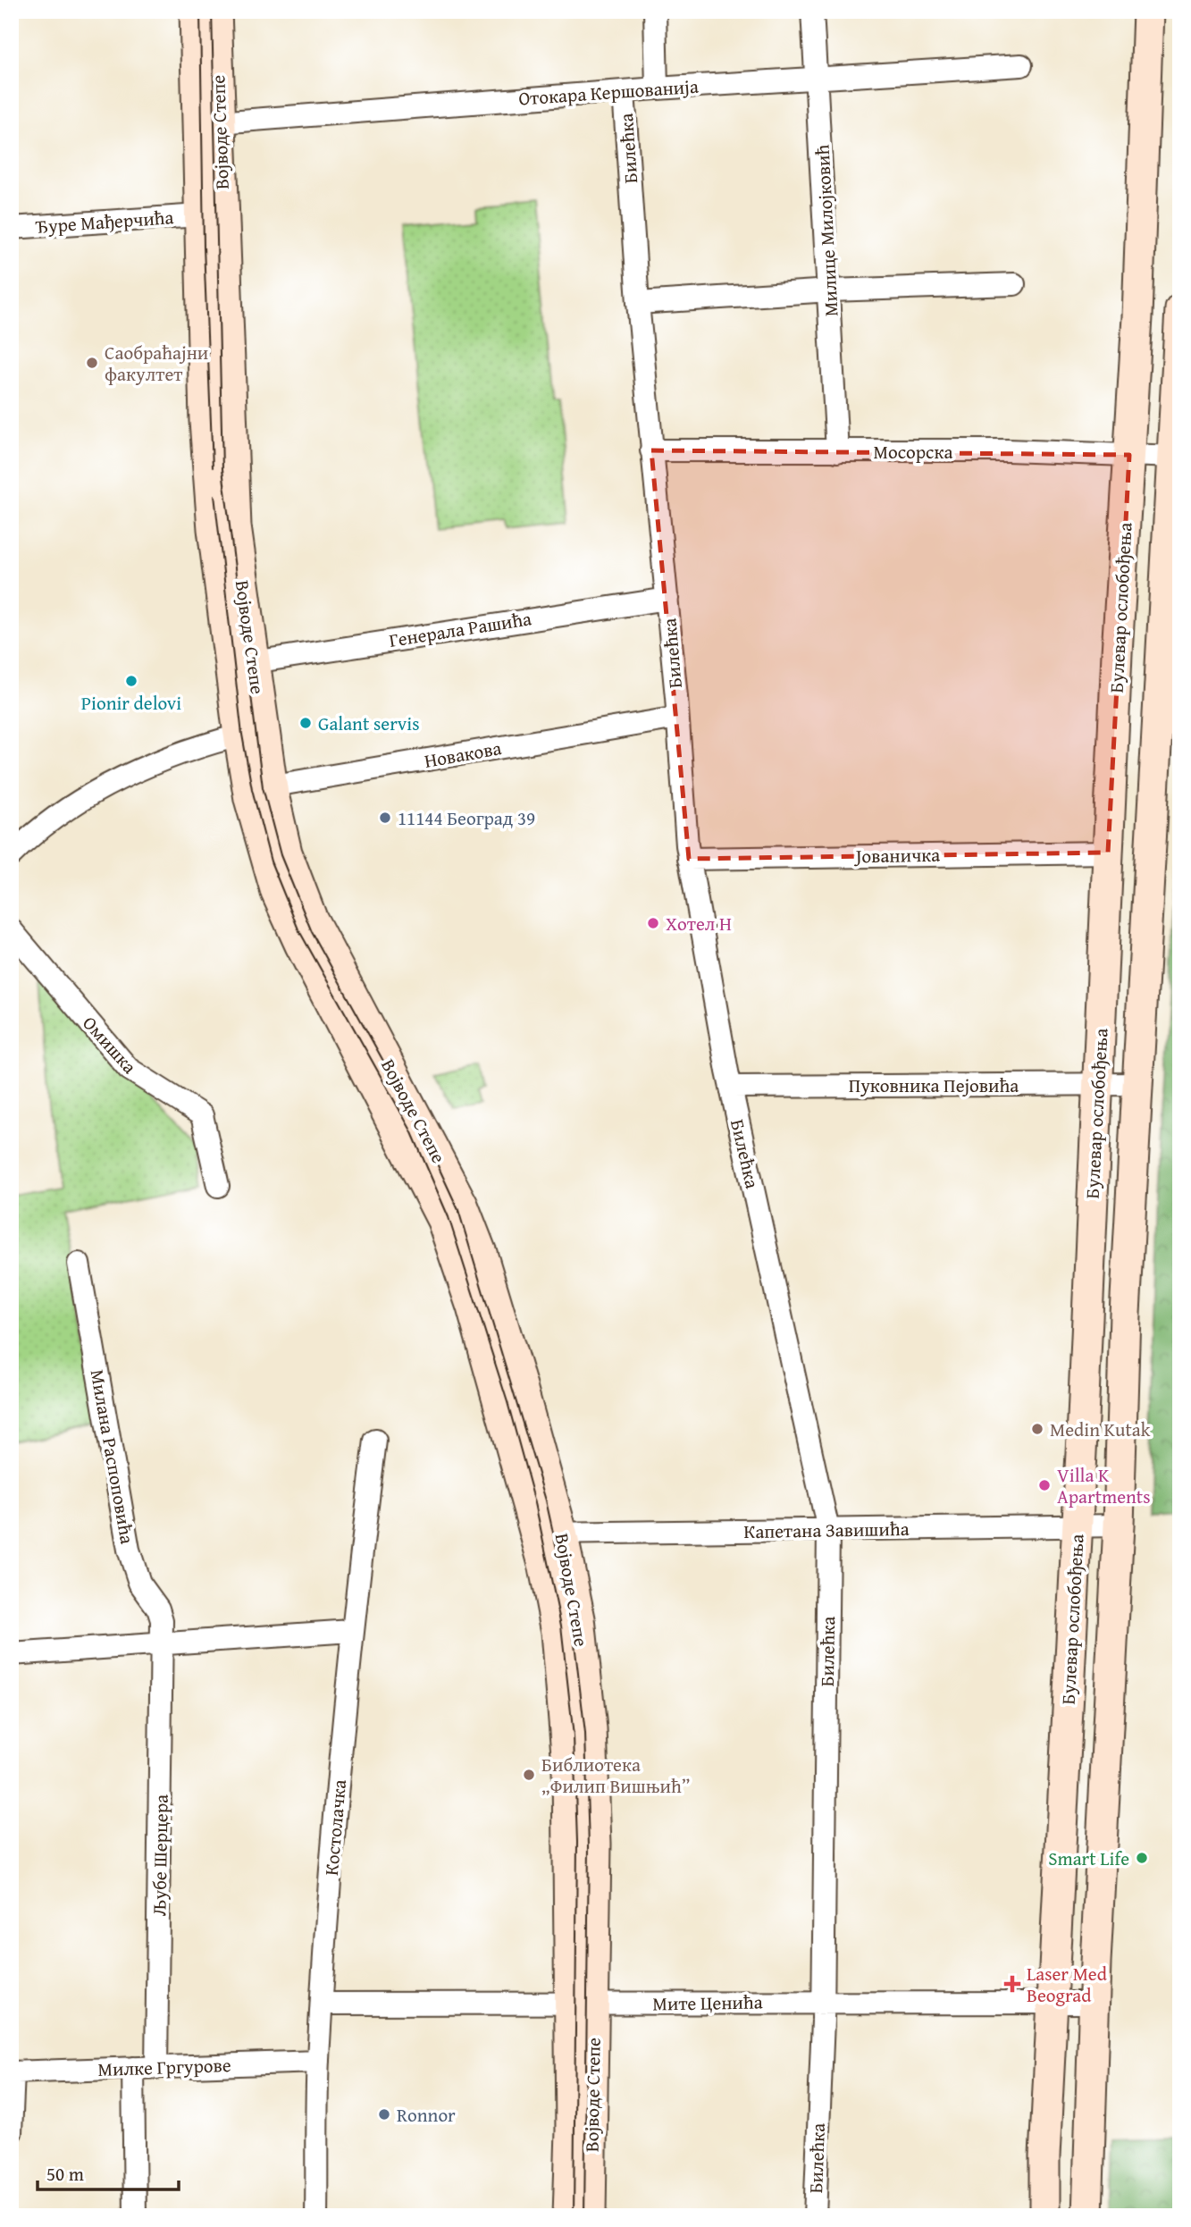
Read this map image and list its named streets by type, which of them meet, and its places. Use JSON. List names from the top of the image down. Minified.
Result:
{"streets":{"main road":["Војводе Степе","Булевар ослобођења"],"street":["Отокара Кершованија","Билећка","Ђуре Мађерчића","Милице Милојковић","Мосорска","Генерала Рашића","Новакова","Јованичка","Омишка","Пуковника Пејовића","Милана Распоповића","Капетана Завишића","Костолачка","Љубе Шерцера","Мите Ценића","Милке Гргурове"]},"crossings":[["Отокара Кершованија","Војводе Степе"],["Отокара Кершованија","Билећка"],["Отокара Кершованија","Милице Милојковић"],["Војводе Степе","Ђуре Мађерчића"],["Војводе Степе","Генерала Рашића"],["Војводе Степе","Новакова"],["Војводе Степе","Капетана Завишића"],["Војводе Степе","Мите Ценића"],["Билећка","Мосорска"],["Билећка","Генерала Рашића"],["Билећка","Новакова"],["Билећка","Јованичка"],["Билећка","Пуковника Пејовића"],["Билећка","Капетана Завишића"],["Билећка","Мите Ценића"],["Милице Милојковић","Мосорска"],["Мосорска","Булевар ослобођења"],["Булевар ослобођења","Јованичка"],["Булевар ослобођења","Пуковника Пејовића"],["Булевар ослобођења","Капетана Завишића"],["Булевар ослобођења","Мите Ценића"],["Милана Распоповића","Љубе Шерцера"],["Костолачка","Мите Ценића"],["Костолачка","Милке Гргурове"],["Љубе Шерцера","Милке Гргурове"]],"places":{"other":["Саобраћајни факултет","Pionir delovi","Galant servis","11144 Београд 39","Хотел Н","Medin Kutak","Villa K Apartments","Библиотека „Филип Вишњић”","Smart Life","Ronnor"],"health":["Laser Med Beograd"]},"scale_bar":"50 m"}
